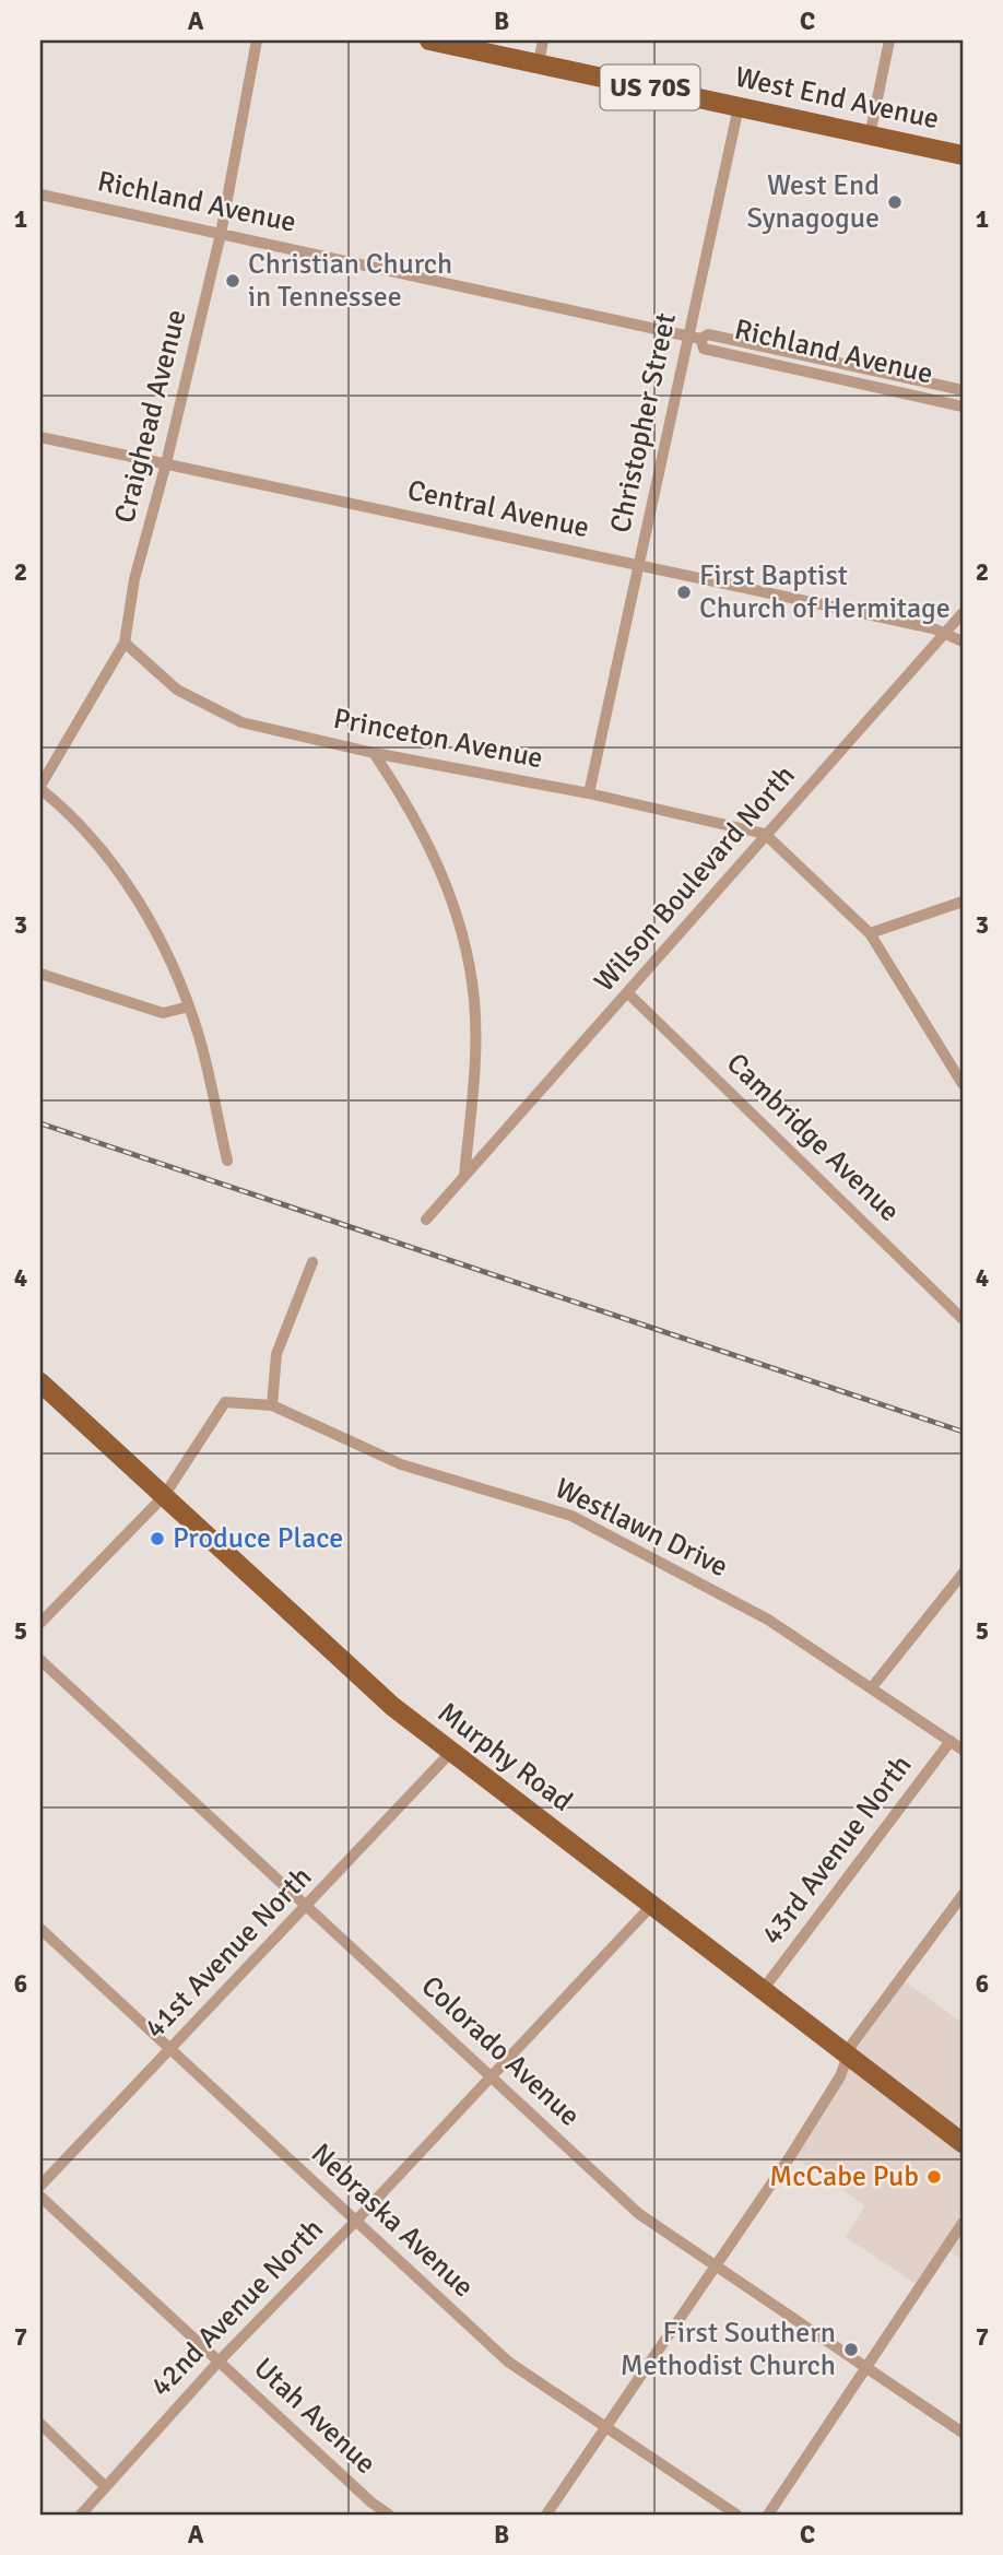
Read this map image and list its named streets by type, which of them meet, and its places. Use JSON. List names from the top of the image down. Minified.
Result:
{"streets":{"main road":["US 70S","West End Avenue","Murphy Road"],"street":["Richland Avenue","Craighead Avenue","Christopher Street","Central Avenue","Princeton Avenue","Wilson Boulevard North","Cambridge Avenue","Westlawn Drive","43rd Avenue North","41st Avenue North","Colorado Avenue","Nebraska Avenue","42nd Avenue North","Utah Avenue"]},"crossings":[["West End Avenue","Christopher Street"],["Richland Avenue","Craighead Avenue"],["Richland Avenue","Christopher Street"],["Craighead Avenue","Central Avenue"],["Craighead Avenue","Princeton Avenue"],["Christopher Street","Central Avenue"],["Christopher Street","Princeton Avenue"],["Central Avenue","Wilson Boulevard North"],["Princeton Avenue","Wilson Boulevard North"],["Wilson Boulevard North","Cambridge Avenue"],["Westlawn Drive","43rd Avenue North"],["Murphy Road","43rd Avenue North"],["Murphy Road","41st Avenue North"],["Murphy Road","42nd Avenue North"],["41st Avenue North","Colorado Avenue"],["41st Avenue North","Nebraska Avenue"],["Colorado Avenue","42nd Avenue North"],["Nebraska Avenue","42nd Avenue North"],["42nd Avenue North","Utah Avenue"]],"places":["West End Synagogue","Christian Church in Tennessee","First Baptist Church of Hermitage","Produce Place","McCabe Pub","First Southern Methodist Church"],"grid":{"columns":["A","B","C"],"rows":["1","2","3","4","5","6","7"]}}
